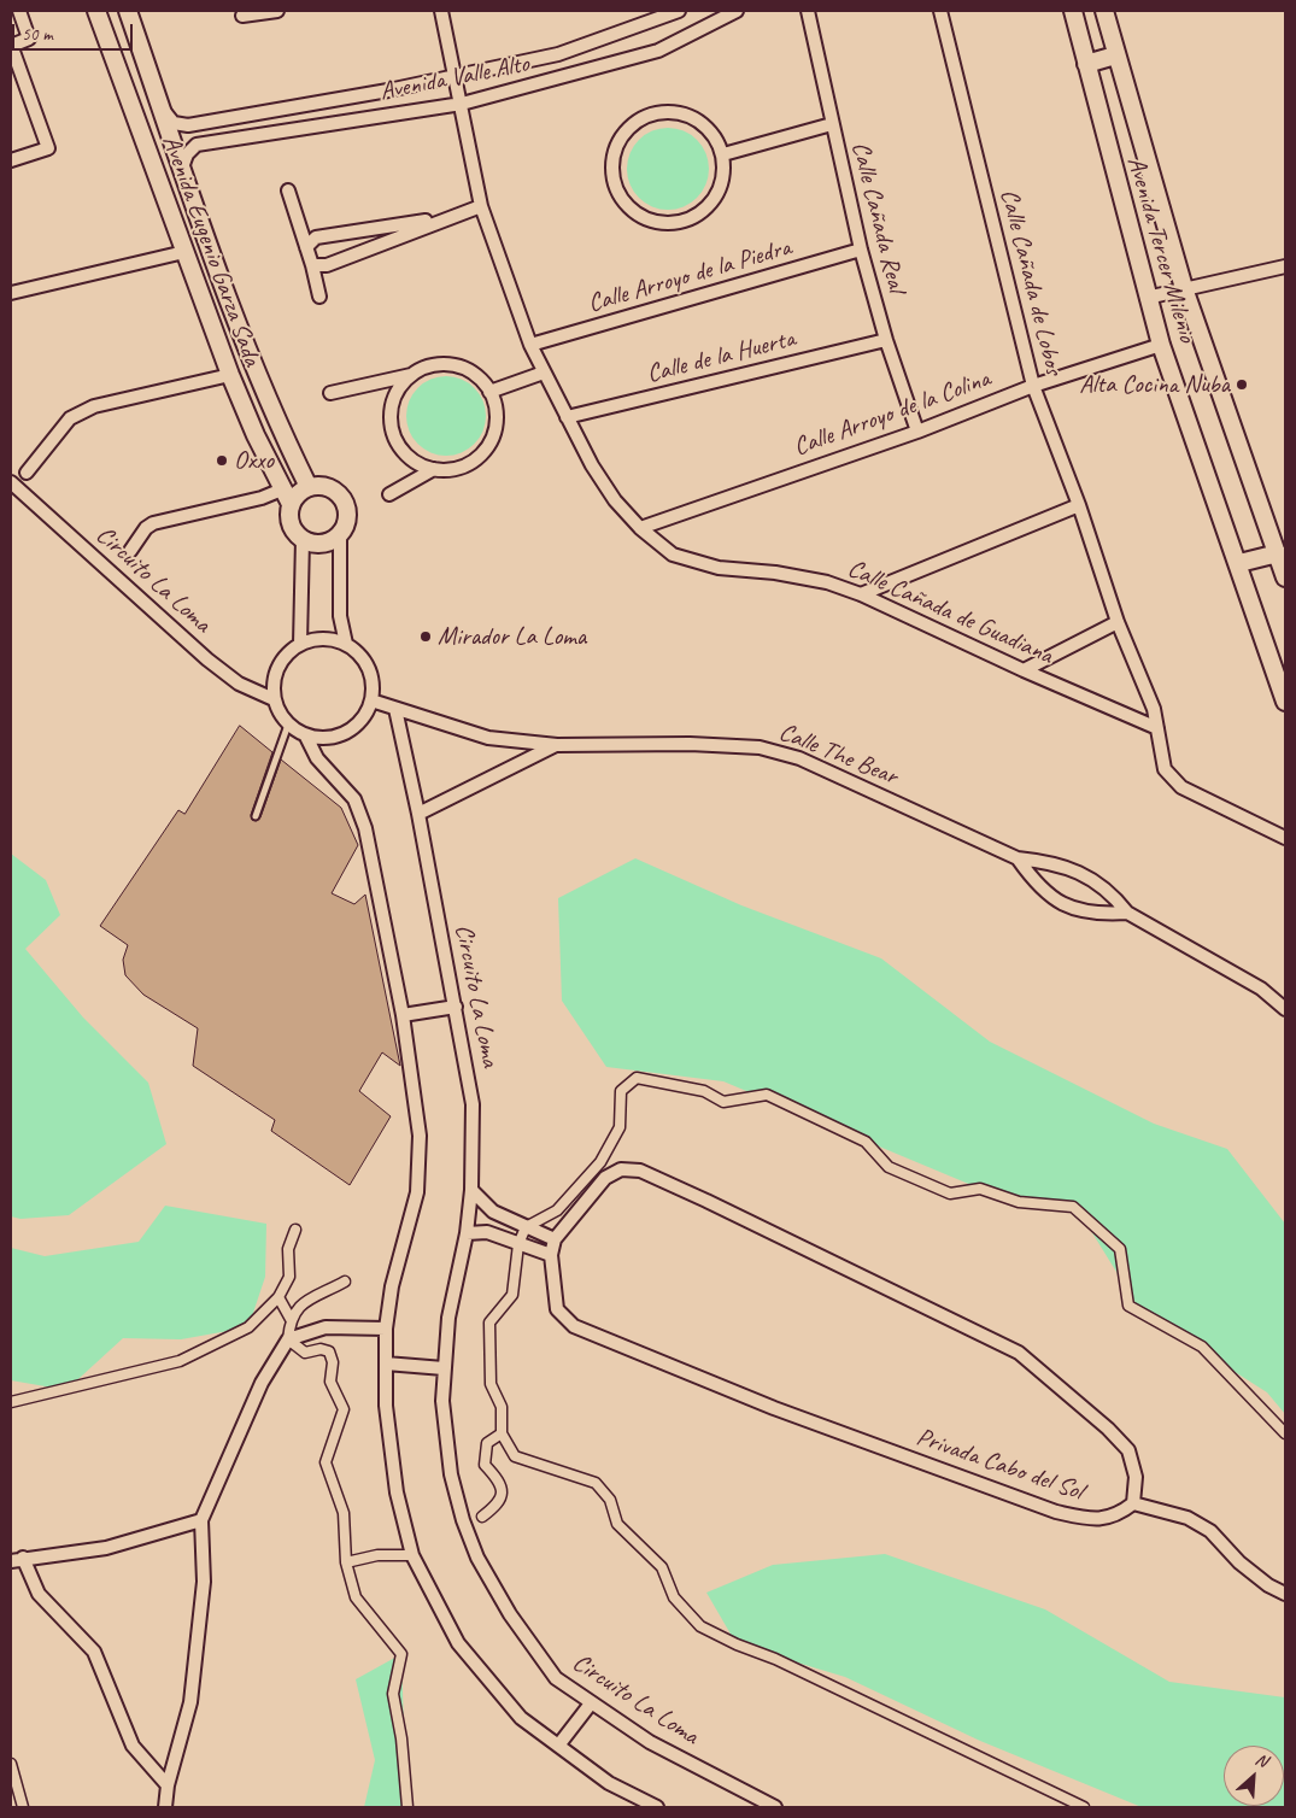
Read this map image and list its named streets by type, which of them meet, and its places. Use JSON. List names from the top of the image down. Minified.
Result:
{"streets":{"street":["Avenida Valle Alto","Calle Cañada Real","Avenida Tercer Milenio","Avenida Eugenio Garza Sada","Calle Arroyo de la Piedra","Calle Cañada de Lobos","Calle de la Huerta","Calle Arroyo de la Colina","Circuito La Loma","Calle Cañada de Guadiana","Calle The Bear","Privada Cabo del Sol"]},"crossings":[["Avenida Valle Alto","Avenida Eugenio Garza Sada"],["Avenida Valle Alto","Calle Cañada de Guadiana"],["Calle Cañada Real","Calle Arroyo de la Piedra"],["Calle Cañada Real","Calle de la Huerta"],["Calle Cañada Real","Calle Arroyo de la Colina"],["Avenida Tercer Milenio","Calle Arroyo de la Colina"],["Calle Arroyo de la Piedra","Calle Cañada de Guadiana"],["Calle Cañada de Lobos","Calle Arroyo de la Colina"],["Calle Cañada de Lobos","Calle Cañada de Guadiana"],["Calle de la Huerta","Calle Cañada de Guadiana"],["Calle Arroyo de la Colina","Calle Cañada de Guadiana"],["Circuito La Loma","Calle The Bear"]],"places":["Alta Cocina Nuba","Oxxo","Mirador La Loma"],"scale_bar":"50 m","north":"top right"}
